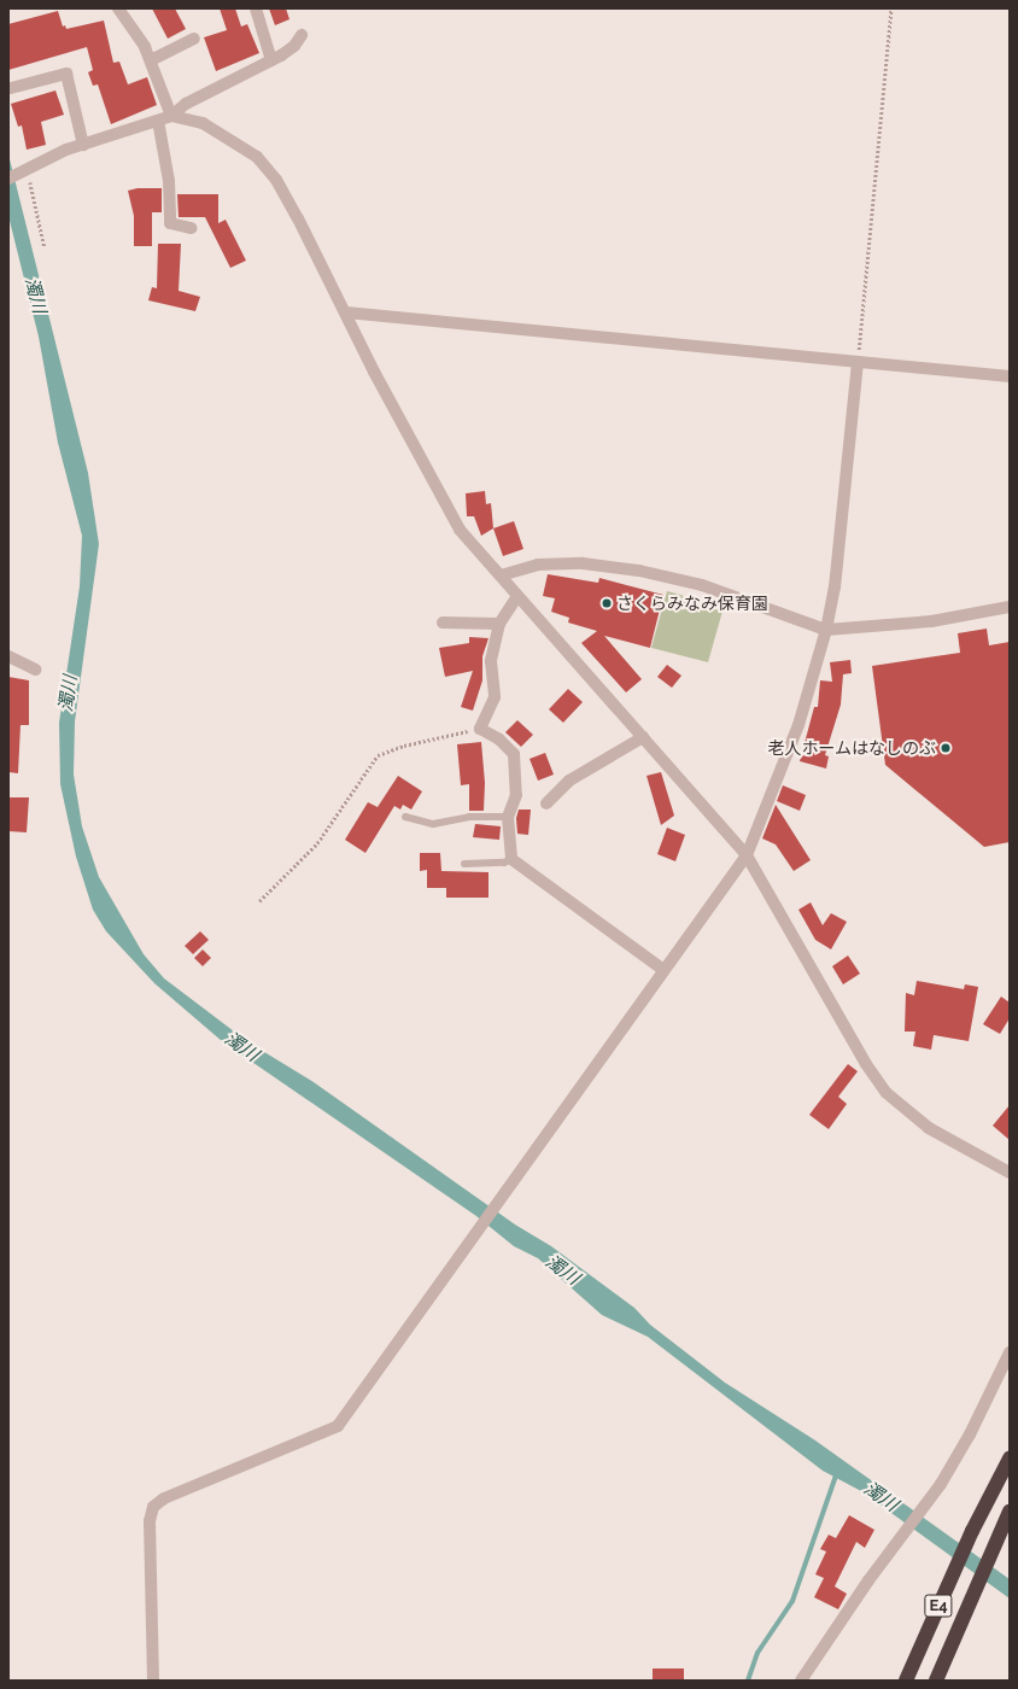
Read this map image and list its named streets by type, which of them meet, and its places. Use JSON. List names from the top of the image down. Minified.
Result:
{"streets":{"highway":["E4"]},"water":["濁川"],"places":["さくらみなみ保育園","老人ホームはなしのぶ"]}
